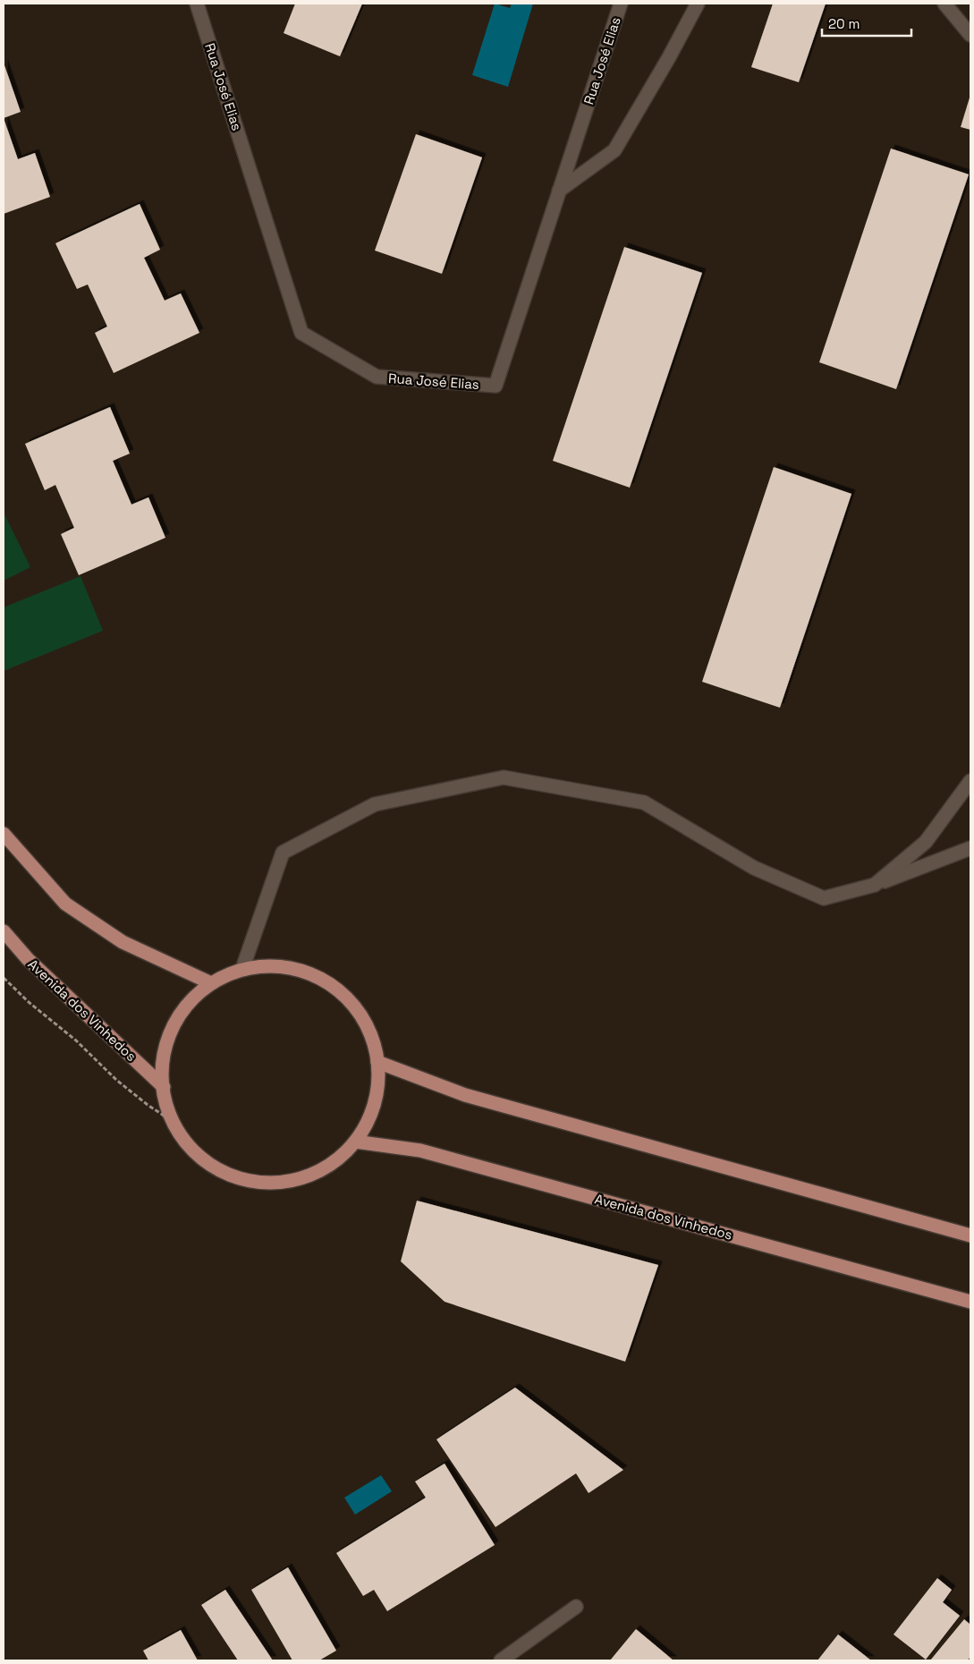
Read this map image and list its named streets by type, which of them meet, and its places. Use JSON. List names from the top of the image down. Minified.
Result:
{"streets":{"main road":["Avenida dos Vinhedos"],"street":["Rua José Elias"]},"scale_bar":"20 m"}
